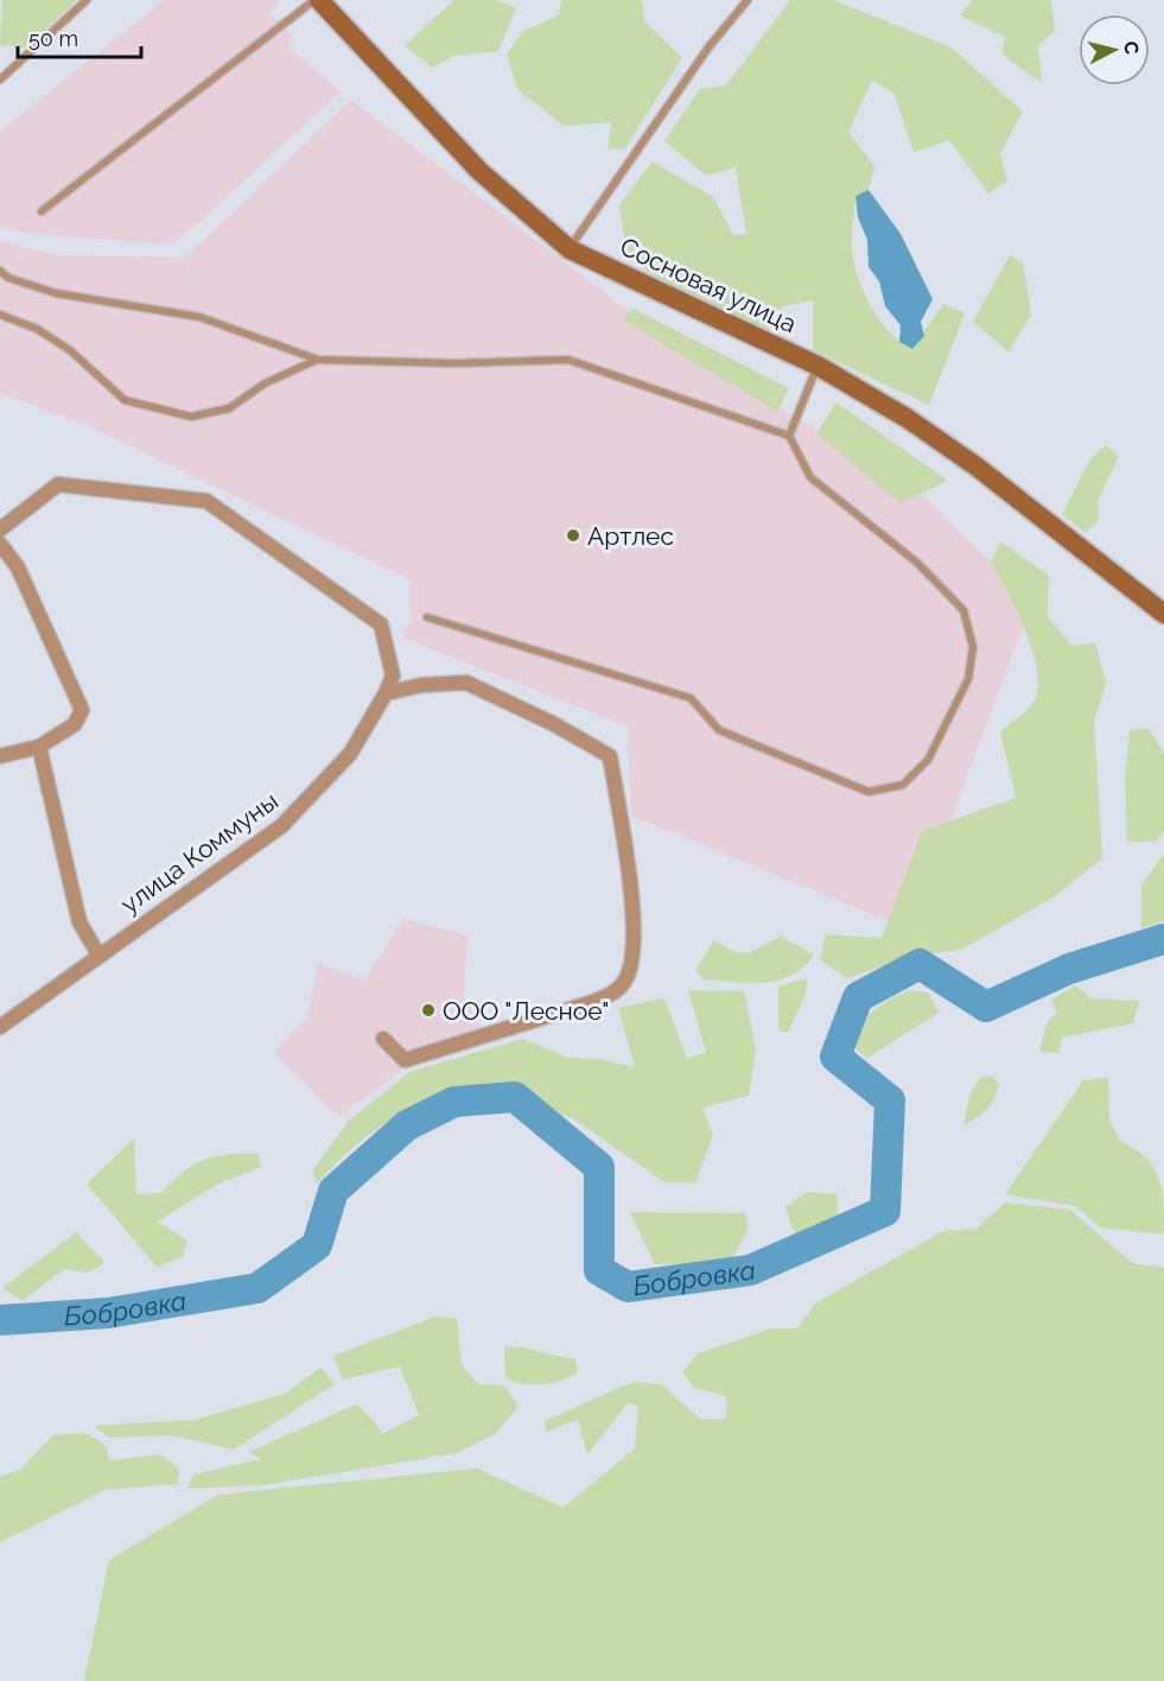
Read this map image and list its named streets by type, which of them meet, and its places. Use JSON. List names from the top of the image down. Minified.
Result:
{"streets":{"street":["Сосновая улица","улица Коммуны"]},"water":["Бобровка"],"places":["Артлес","ООО \"Лесное\""],"scale_bar":"50 m","north":"right"}
